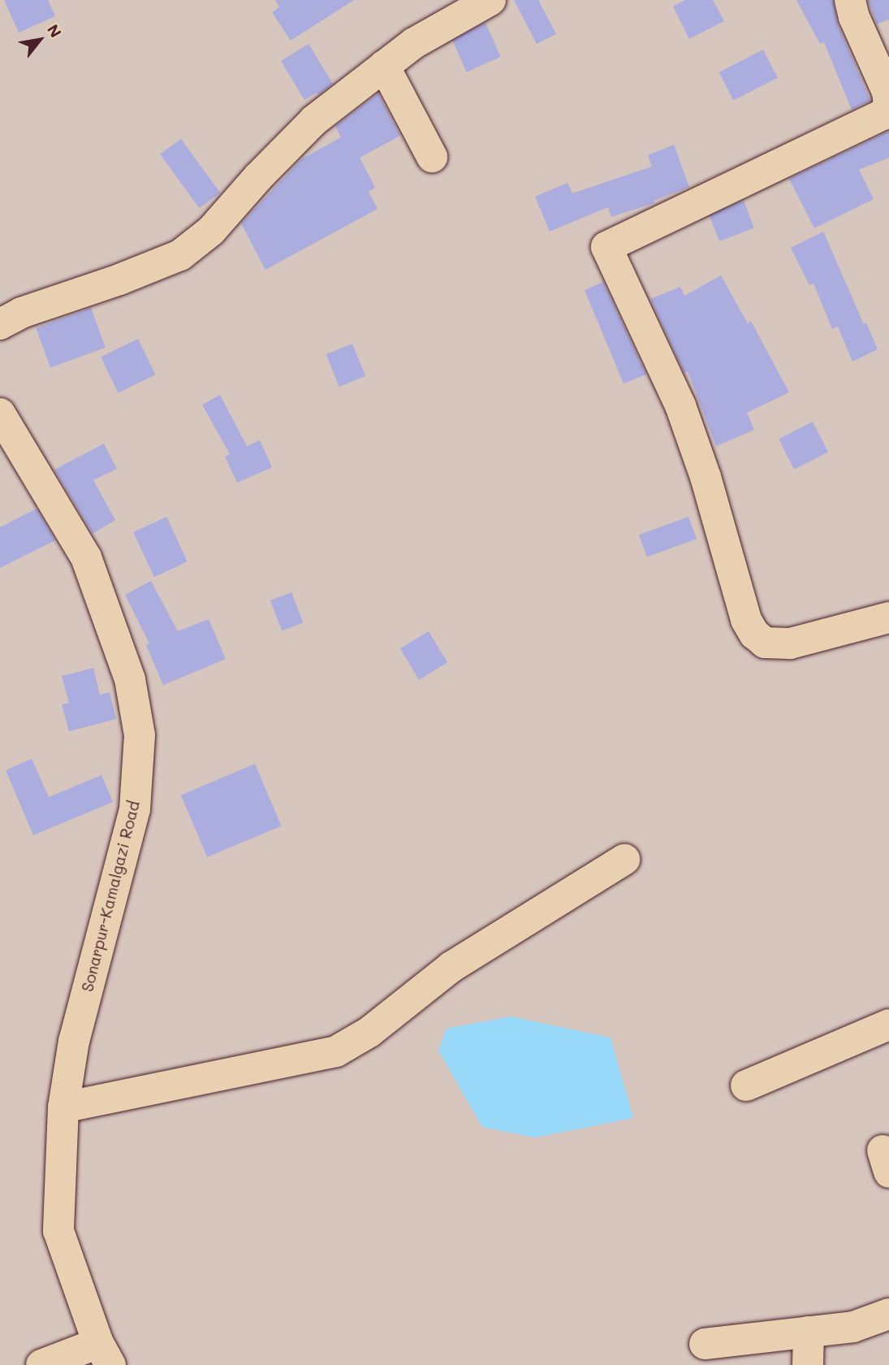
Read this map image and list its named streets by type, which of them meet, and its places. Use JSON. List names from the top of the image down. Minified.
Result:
{"streets":{"street":["Sonarpur-Kamalgazi Road"]},"north":"top right"}
